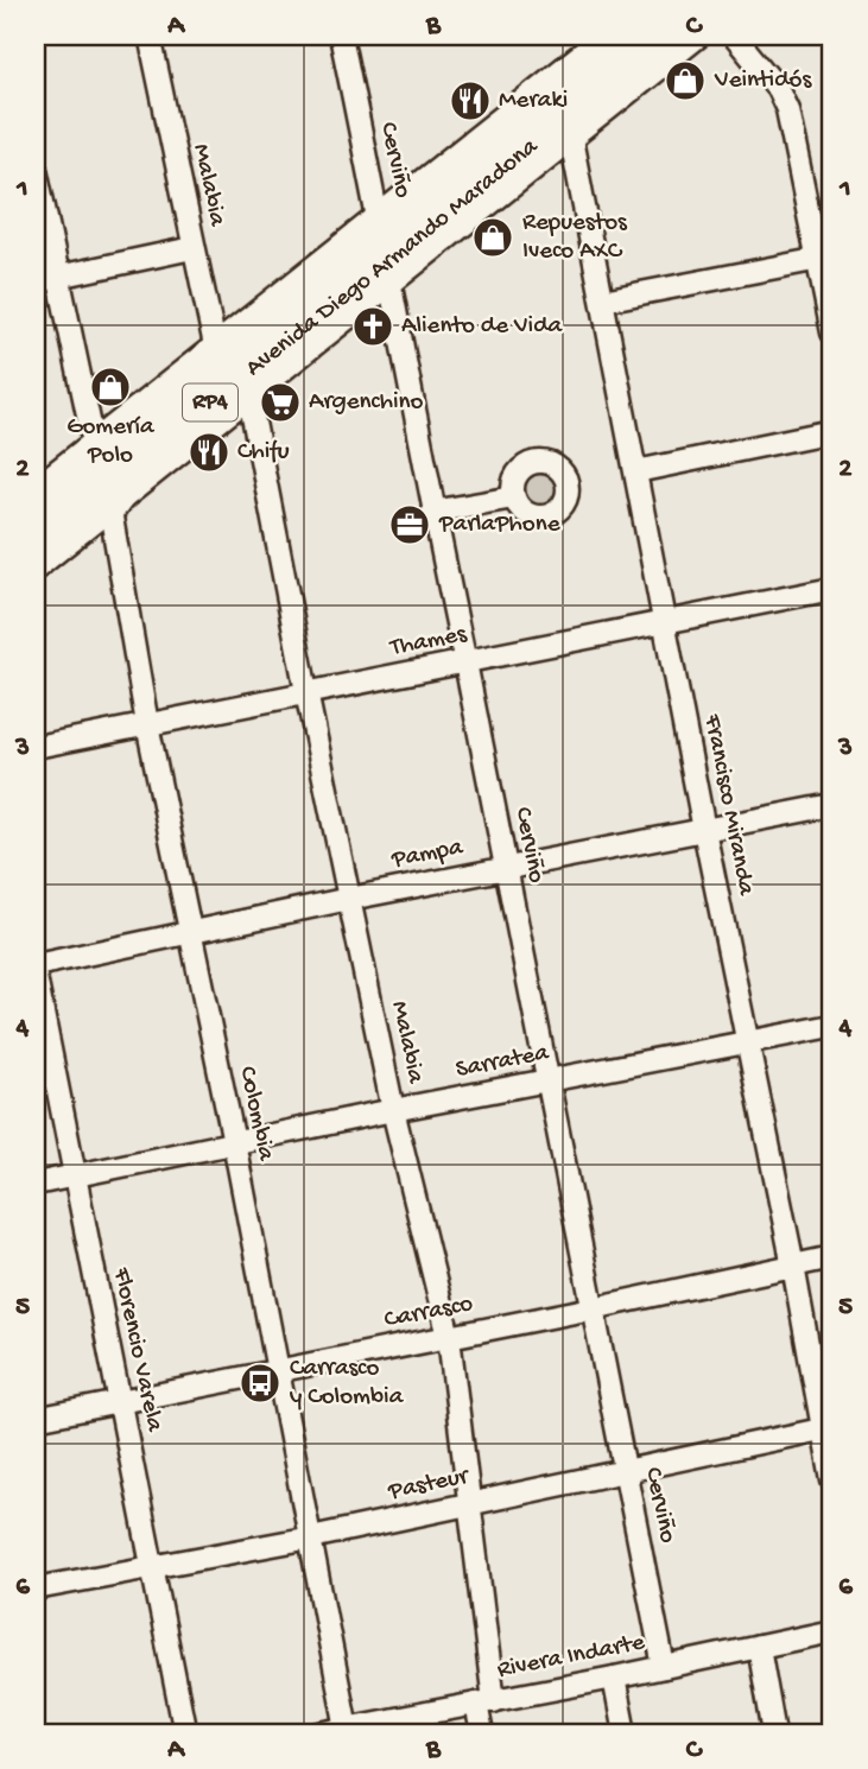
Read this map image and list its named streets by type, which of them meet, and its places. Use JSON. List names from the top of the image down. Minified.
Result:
{"streets":{"main road":["Avenida Diego Armando Maradona","RP4"],"street":["Cerviño","Malabia","Thames","Francisco Miranda","Pampa","Sarratea","Colombia","Carrasco","Florencio Varela","Pasteur","Rivera Indarte"]},"crossings":[["Cerviño","Avenida Diego Armando Maradona"],["Cerviño","Thames"],["Cerviño","Pampa"],["Cerviño","Sarratea"],["Cerviño","Carrasco"],["Cerviño","Pasteur"],["Cerviño","Rivera Indarte"],["Malabia","Avenida Diego Armando Maradona"],["Malabia","Thames"],["Malabia","Pampa"],["Malabia","Sarratea"],["Malabia","Carrasco"],["Malabia","Pasteur"],["Malabia","Rivera Indarte"],["Avenida Diego Armando Maradona","Francisco Miranda"],["Avenida Diego Armando Maradona","Colombia"],["Thames","Francisco Miranda"],["Thames","Colombia"],["Francisco Miranda","Pampa"],["Francisco Miranda","Sarratea"],["Francisco Miranda","Carrasco"],["Francisco Miranda","Pasteur"],["Pampa","Colombia"],["Sarratea","Colombia"],["Sarratea","Florencio Varela"],["Colombia","Carrasco"],["Colombia","Pasteur"],["Colombia","Rivera Indarte"],["Carrasco","Florencio Varela"],["Florencio Varela","Pasteur"]],"places":{"shop":["Veintidós","Repuestos Iveco AXC","Gomería Polo"],"restaurant":["Meraki","Chifu"],"church":["Aliento de Vida"],"supermarket":["Argenchino"],"office":["ParlaPhone"],"bus stop":["Carrasco y Colombia"]},"grid":{"columns":["A","B","C"],"rows":["1","2","3","4","5","6"]}}
